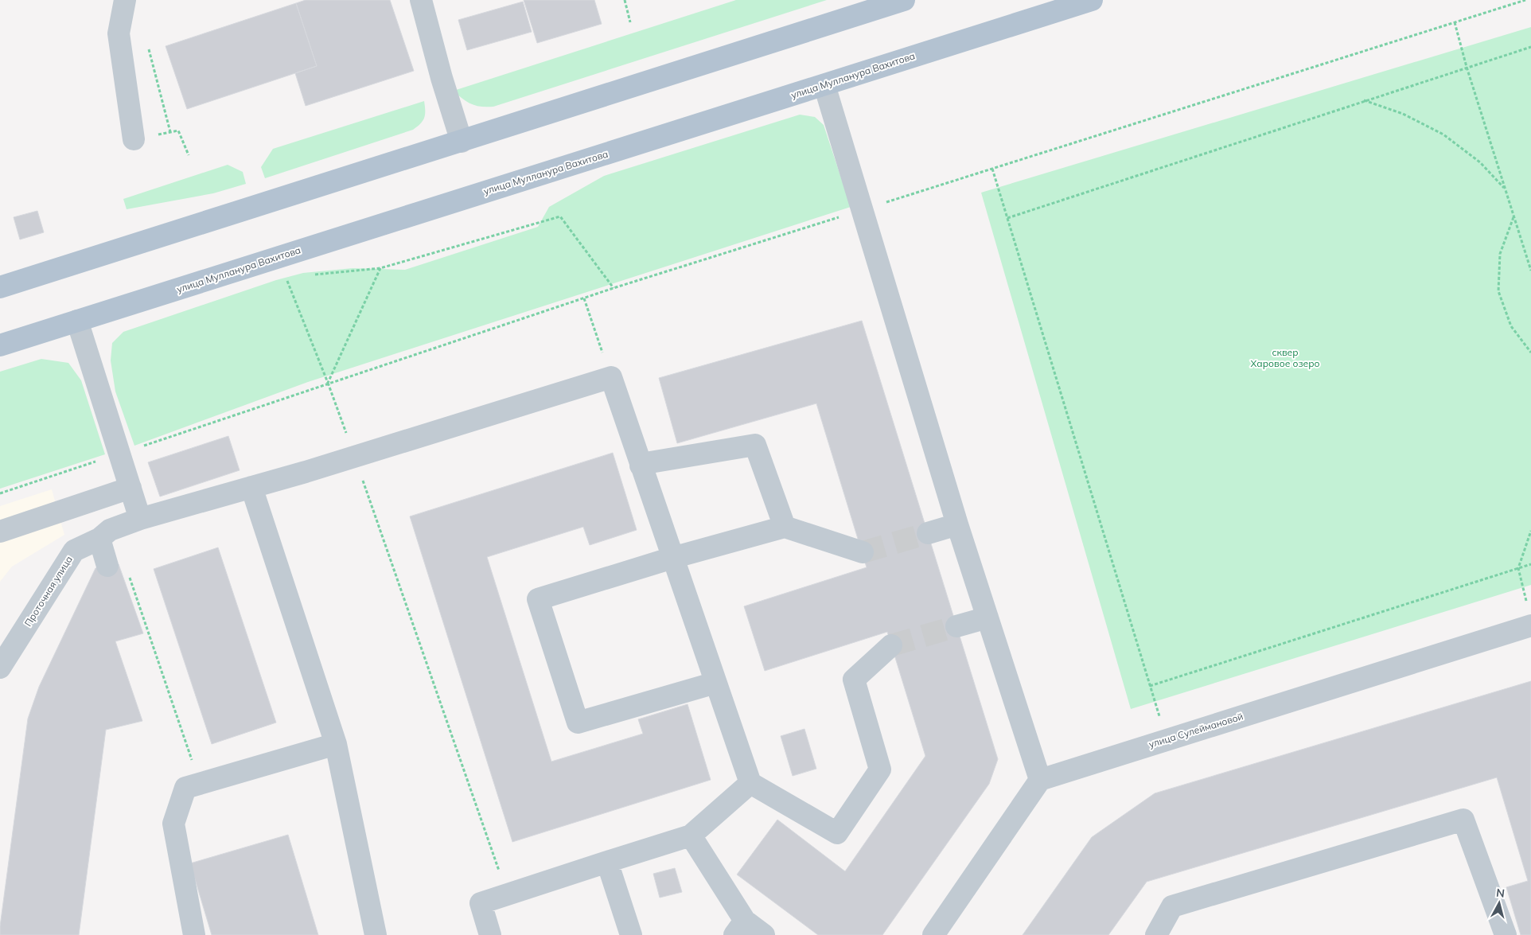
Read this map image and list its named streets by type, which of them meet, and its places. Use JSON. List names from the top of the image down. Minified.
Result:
{"streets":{"main road":["улица Мулланура Вахитова"],"street":["Проточная улица","улица Сулеймановой"]},"parks":["сквер Харовое озеро"],"north":"top"}
